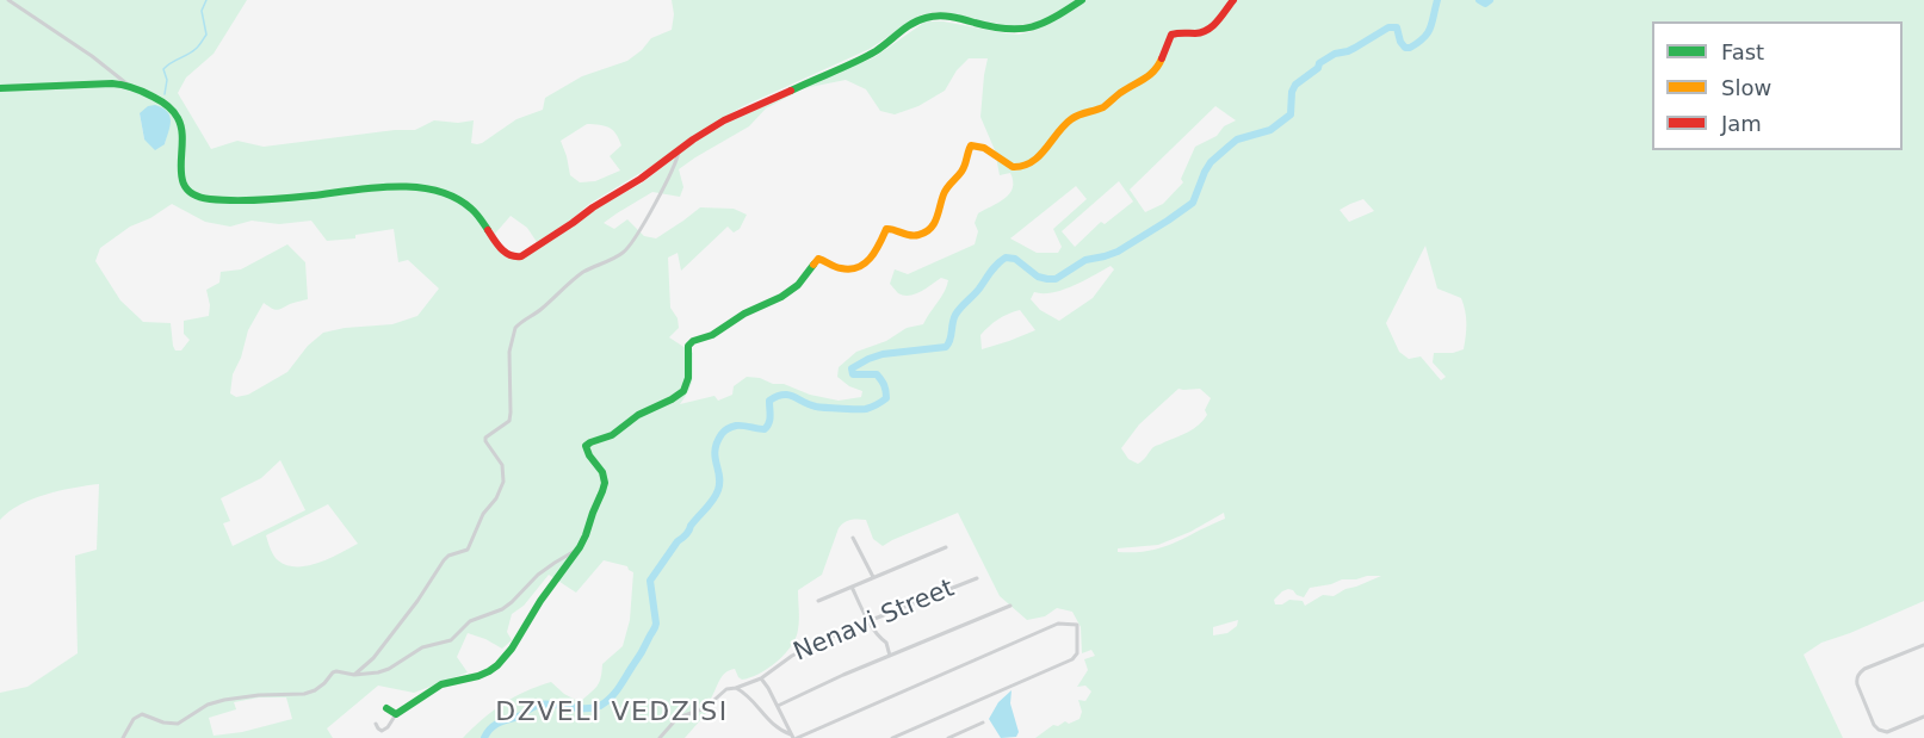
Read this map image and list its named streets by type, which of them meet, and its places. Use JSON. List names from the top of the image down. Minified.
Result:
{"streets":{"street":["Nenavi Street"]},"districts":["DZVELI VEDZISI"],"legend":["Fast","Slow","Jam"]}
